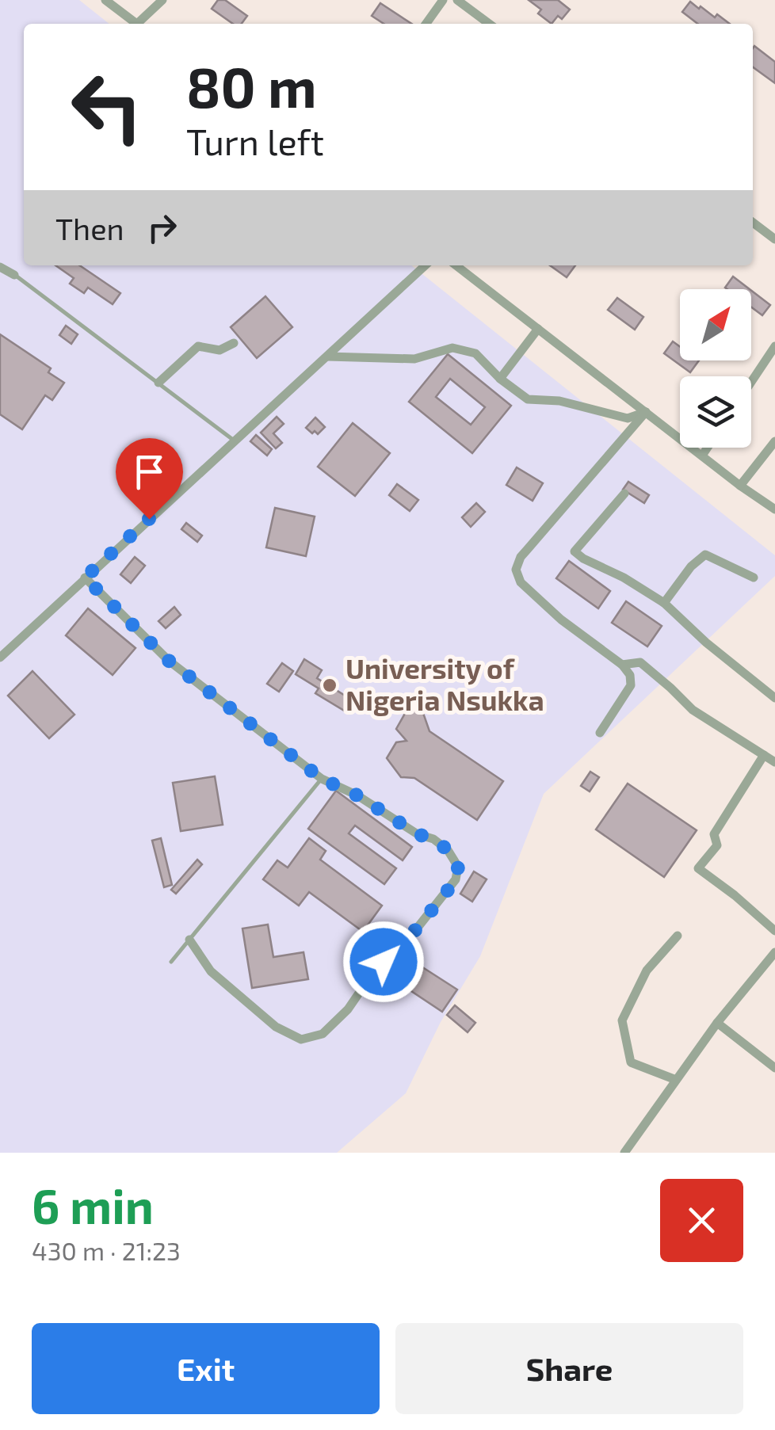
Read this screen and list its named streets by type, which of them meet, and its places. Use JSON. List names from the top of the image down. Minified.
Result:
{"places":["University of Nigeria Nsukka"],"north":"top right","page":{"turn":["80 m","Turn left"],"then":"Then","heading":["6 min","430 m · 21:23"],"buttons":["Exit","Share"]}}
